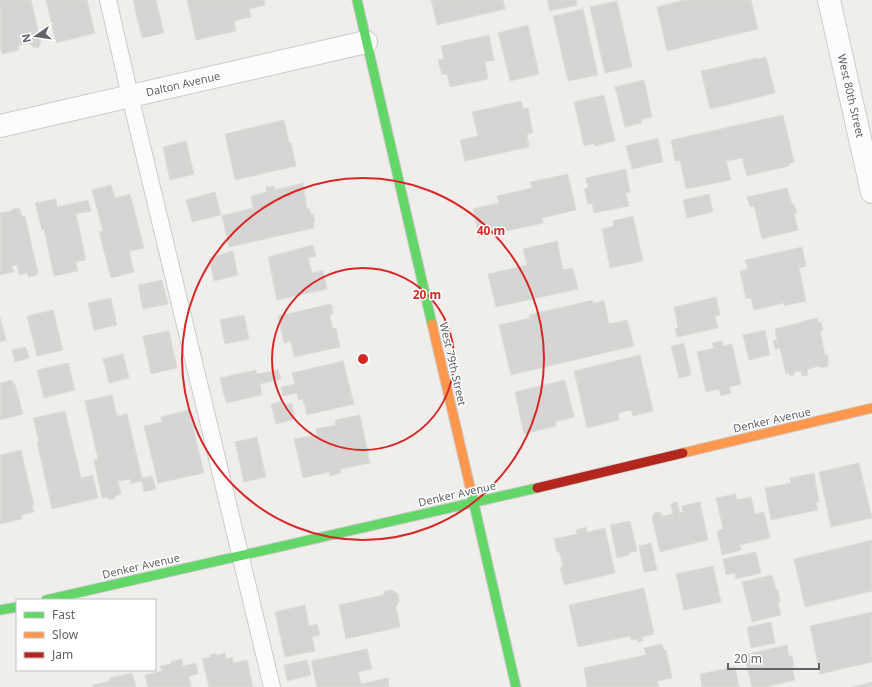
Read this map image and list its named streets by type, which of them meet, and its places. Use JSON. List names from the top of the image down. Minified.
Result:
{"streets":{"street":["Dalton Avenue","West 80th Street","West 79th Street","Denker Avenue"]},"crossings":[["Dalton Avenue","West 79th Street"],["West 79th Street","Denker Avenue"]],"legend":["Fast","Slow","Jam"],"scale_bar":"20 m","north":"left","rings":["40 m","20 m"]}
